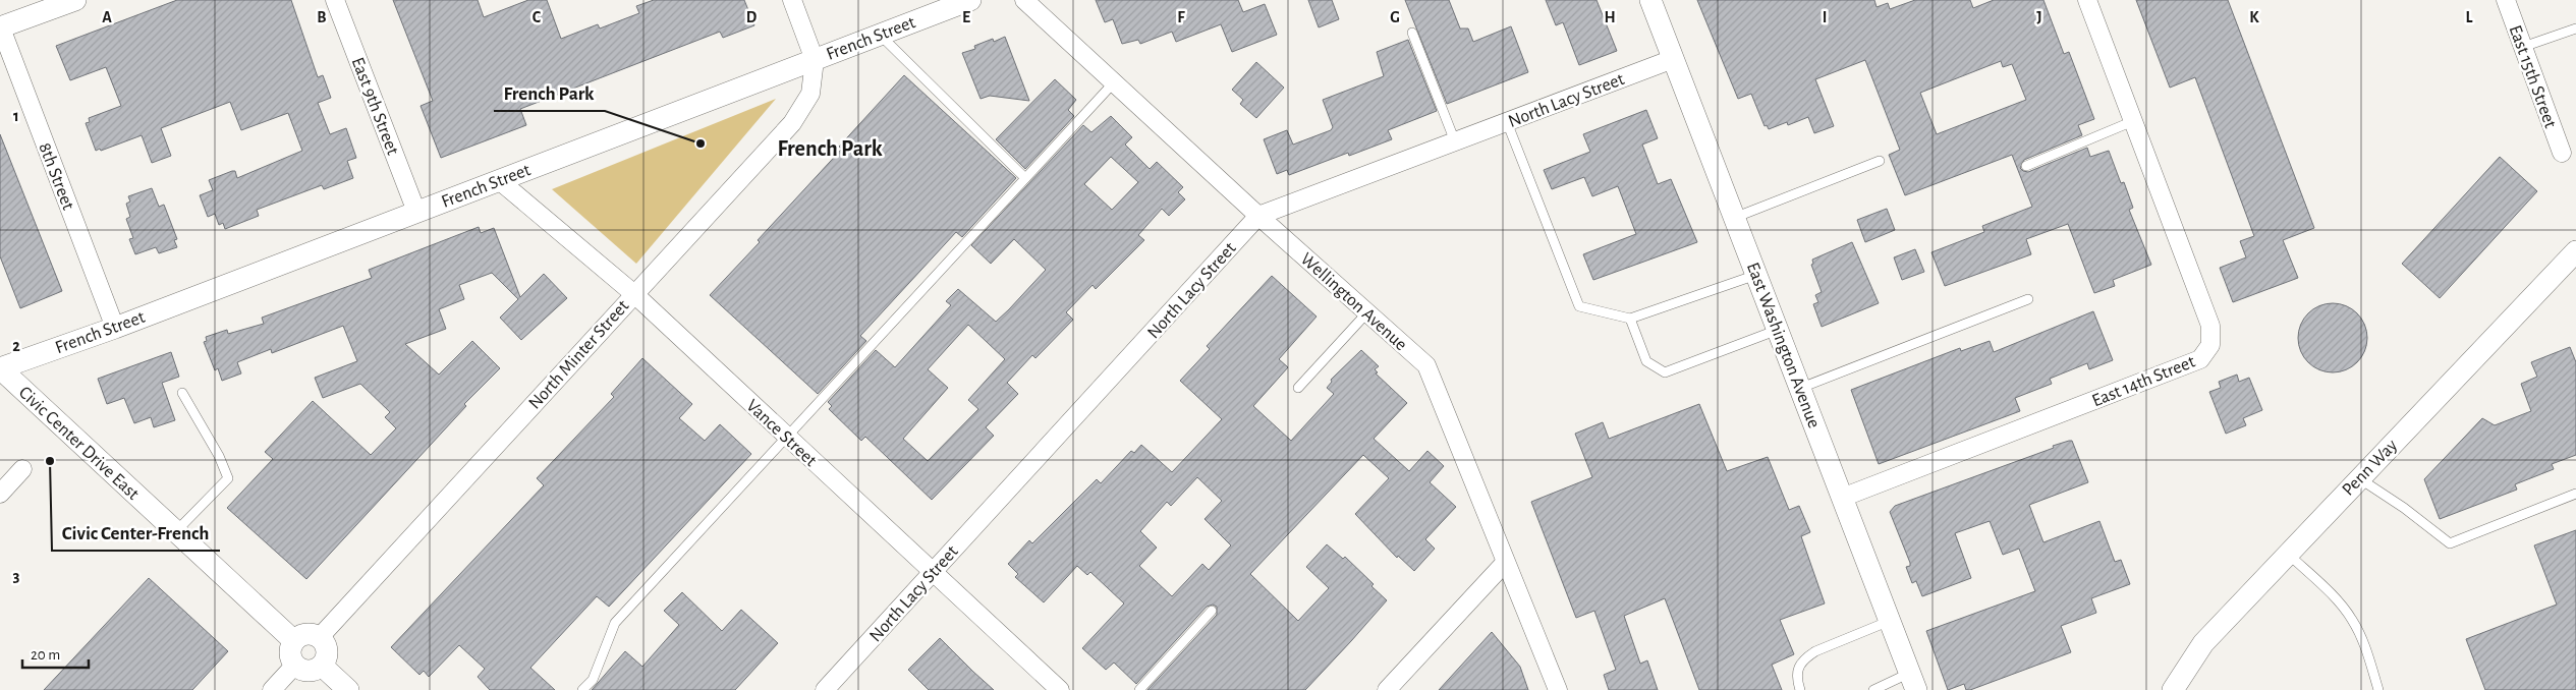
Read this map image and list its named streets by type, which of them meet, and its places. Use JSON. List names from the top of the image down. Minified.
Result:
{"streets":{"street":["French Street","East 15th Street","North Lacy Street","East 9th Street","8th Street","Wellington Avenue","East Washington Avenue","North Minter Street","East 14th Street","Vance Street","Civic Center Drive East","Penn Way"]},"crossings":[["French Street","East 9th Street"],["French Street","8th Street"],["French Street","North Minter Street"],["French Street","Vance Street"],["French Street","Civic Center Drive East"],["North Lacy Street","Wellington Avenue"],["North Lacy Street","East Washington Avenue"],["North Lacy Street","Vance Street"],["East Washington Avenue","East 14th Street"],["North Minter Street","Vance Street"],["North Minter Street","Civic Center Drive East"]],"districts":["French Park"],"places":["French Park","Civic Center-French"],"scale_bar":"20 m","grid":{"columns":["A","B","C","D","E","F","G","H","I","J","K","L"],"rows":["1","2","3"]}}
